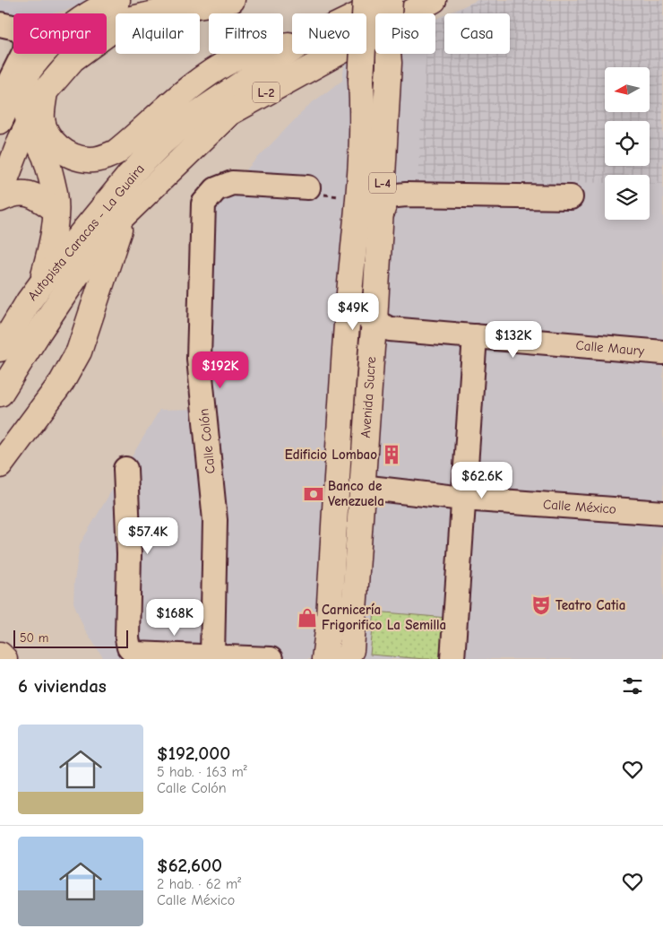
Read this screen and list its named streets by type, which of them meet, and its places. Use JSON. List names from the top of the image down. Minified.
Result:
{"streets":{"main road":["L-2","L-4","Autopista Caracas - La Guaira","Avenida Sucre"],"street":["Calle Maury","Calle Colón","Calle México"]},"crossings":[["Autopista Caracas - La Guaira","Avenida Sucre"],["Calle Maury","Avenida Sucre"],["Avenida Sucre","Calle México"]],"places":{"building":["Edificio Lombao"],"bank":["Banco de Venezuela"],"theatre":["Teatro Catia"],"shop":["Carnicería Frigorifico La Semilla"]},"scale_bar":"50 m","north":"left","page":{"chip":["Comprar","Alquilar","Filtros","Nuevo","Piso","Casa"],"price":["$49K","$132K","$192K","$62.6K","$57.4K","$168K"],"scale":"50 m","heading":"6 viviendas","list":[{"name":"$192,000","note":"5 hab. · 163 m² · Calle Colón"},{"name":"$62,600","note":"2 hab. · 62 m² · Calle México"}]}}
